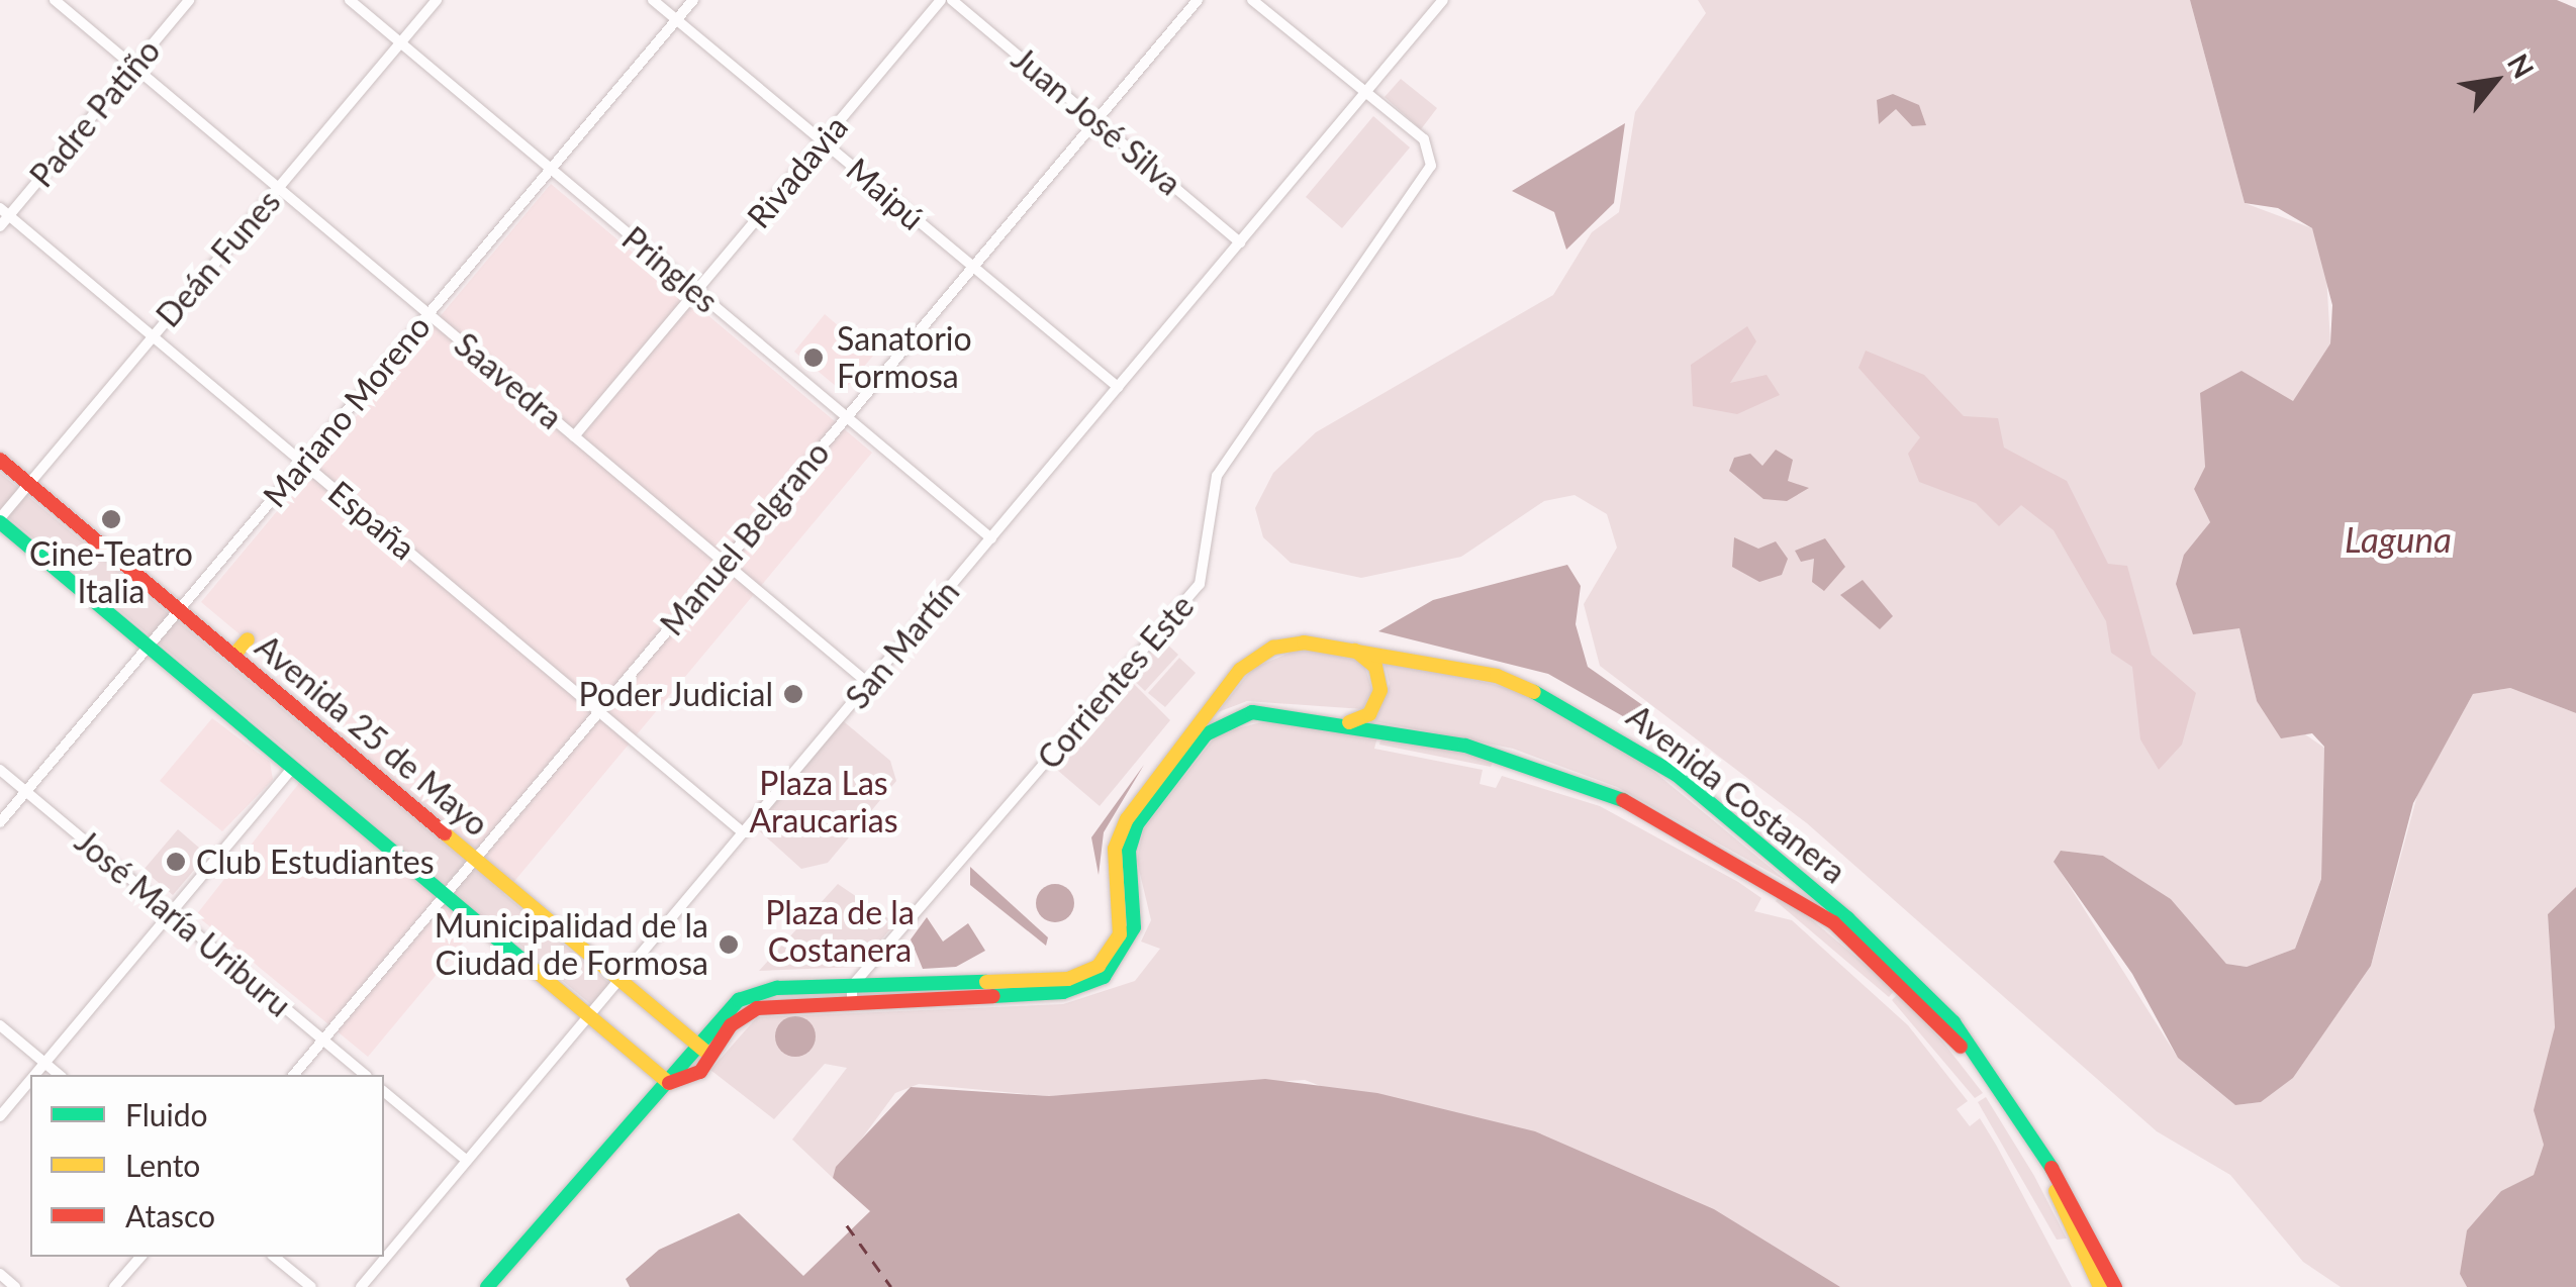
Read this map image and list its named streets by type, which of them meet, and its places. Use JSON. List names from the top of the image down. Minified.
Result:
{"streets":{"main road":["Avenida 25 de Mayo","Avenida Costanera"],"street":["Padre Patiño","Juan José Silva","Rivadavia","Maipú","Deán Funes","Pringles","Saavedra","Mariano Moreno","España","Manuel Belgrano","San Martín","Corrientes Este","José María Uriburu"]},"crossings":[["Padre Patiño","Saavedra"],["Padre Patiño","España"],["Juan José Silva","Manuel Belgrano"],["Juan José Silva","San Martín"],["Rivadavia","Maipú"],["Rivadavia","Pringles"],["Rivadavia","Saavedra"],["Maipú","Mariano Moreno"],["Maipú","Manuel Belgrano"],["Maipú","San Martín"],["Deán Funes","Pringles"],["Deán Funes","Saavedra"],["Deán Funes","España"],["Deán Funes","Avenida 25 de Mayo"],["Pringles","Mariano Moreno"],["Pringles","Manuel Belgrano"],["Pringles","San Martín"],["Saavedra","Mariano Moreno"],["Saavedra","Manuel Belgrano"],["Saavedra","San Martín"],["Mariano Moreno","España"],["Mariano Moreno","Avenida 25 de Mayo"],["Mariano Moreno","José María Uriburu"],["España","Manuel Belgrano"],["España","San Martín"],["Manuel Belgrano","Avenida 25 de Mayo"],["Manuel Belgrano","José María Uriburu"],["San Martín","Corrientes Este"],["San Martín","Avenida 25 de Mayo"],["Corrientes Este","Avenida Costanera"],["Avenida 25 de Mayo","Avenida Costanera"]],"water":["Laguna"],"parks":["Plaza Las Araucarias","Plaza de la Costanera"],"places":["Sanatorio Formosa","Cine-Teatro Italia","Poder Judicial","Club Estudiantes","Municipalidad de la Ciudad de Formosa"],"legend":["Fluido","Lento","Atasco"],"north":"top right"}
